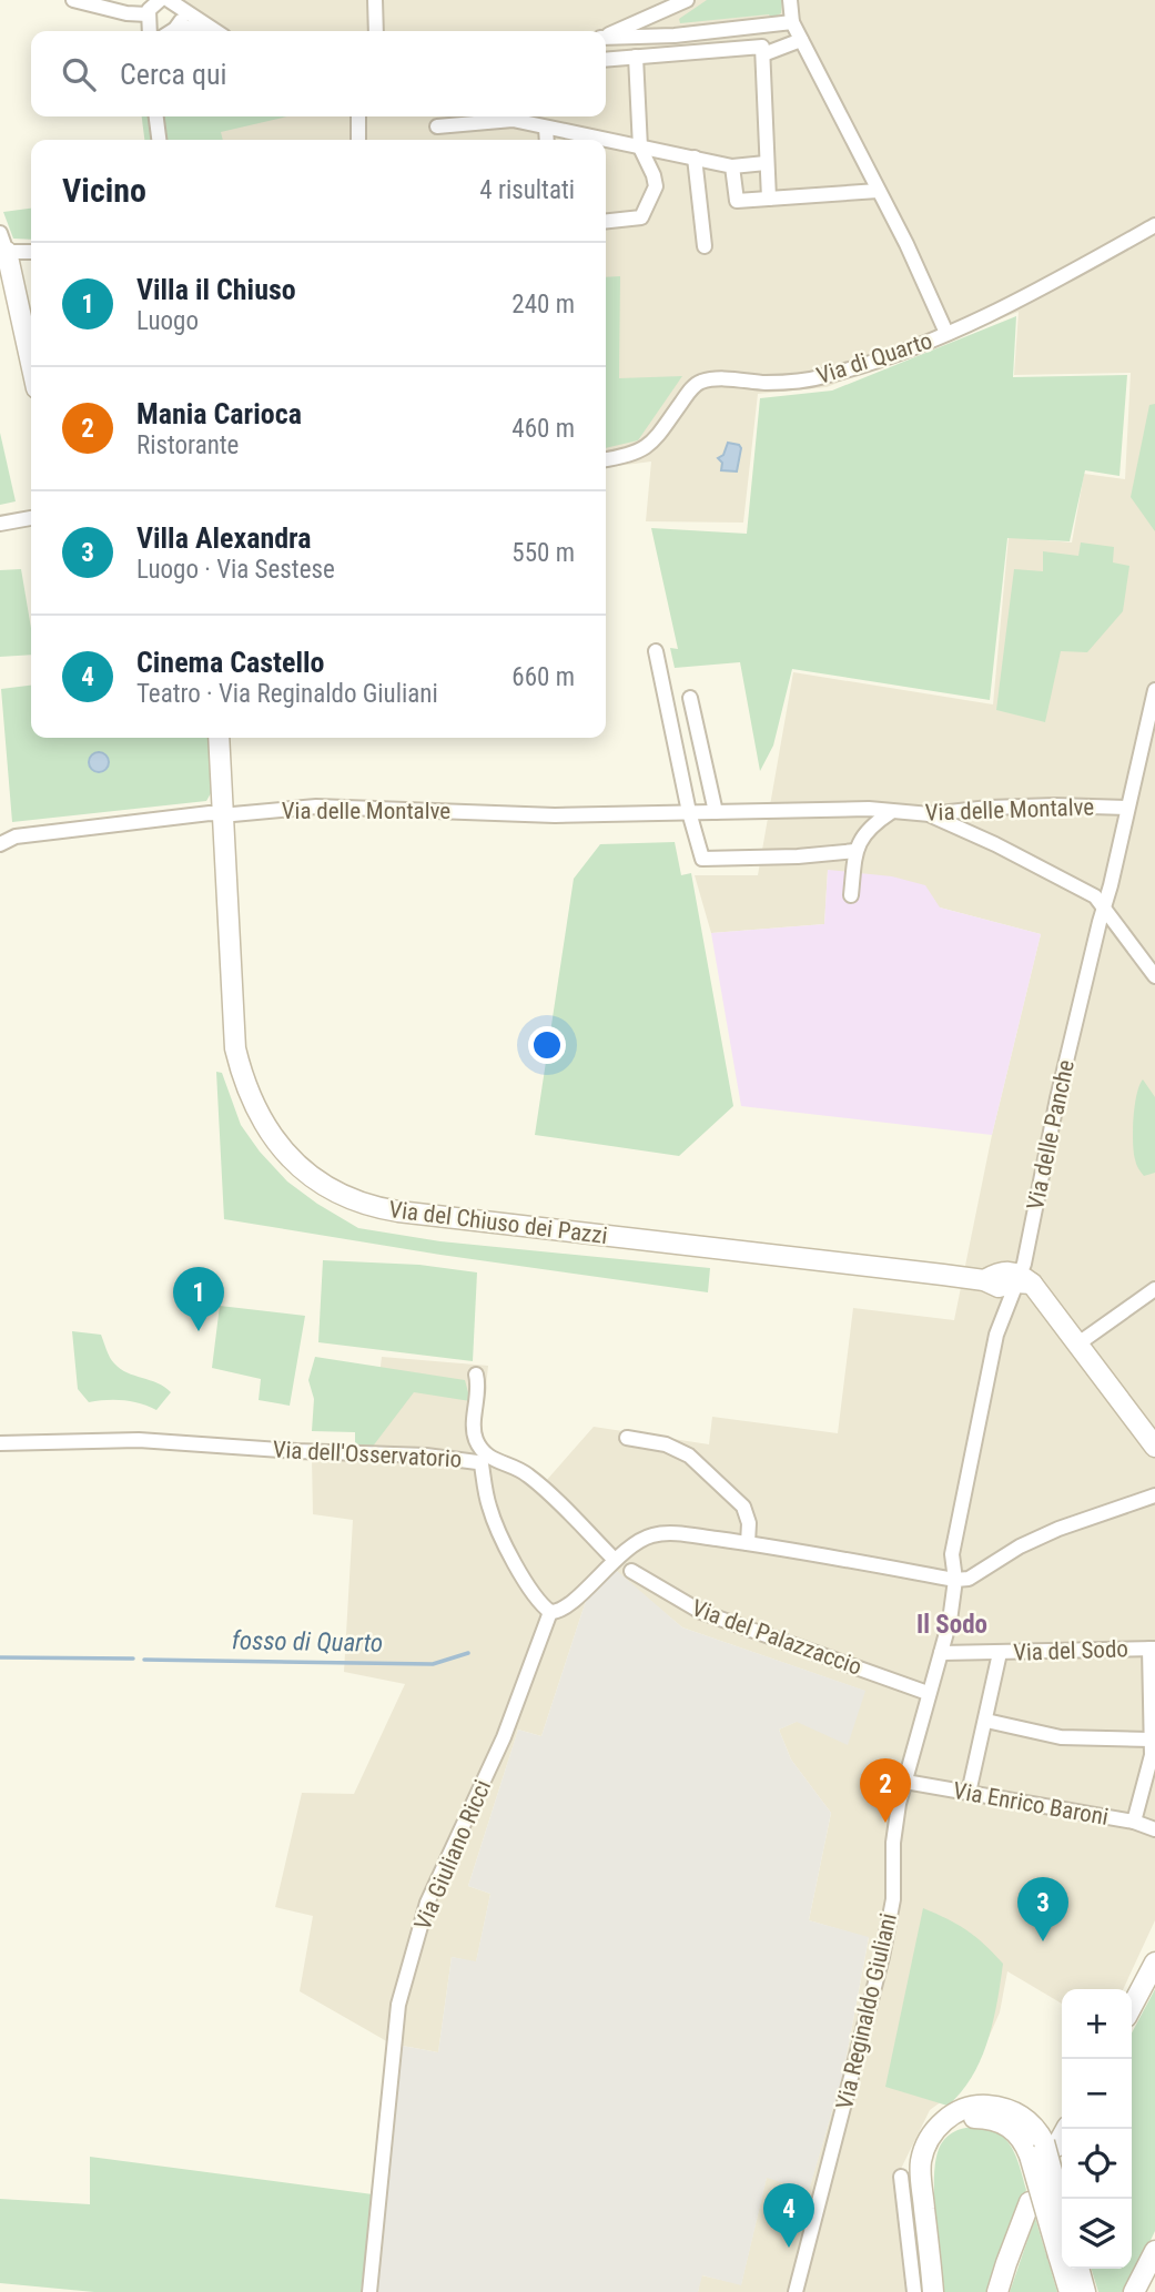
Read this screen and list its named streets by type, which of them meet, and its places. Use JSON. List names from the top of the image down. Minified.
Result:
{"streets":{"main road":["Via del Chiuso dei Pazzi"],"street":["Via di Quarto","Via delle Montalve","Via delle Panche","Via dell'Osservatorio","Via del Palazzaccio","Via del Sodo","Via Enrico Baroni","Via Giuliano Ricci","Via Reginaldo Giuliani"]},"crossings":[["Via delle Montalve","Via delle Panche"],["Via delle Montalve","Via del Chiuso dei Pazzi"],["Via delle Panche","Via del Chiuso dei Pazzi"],["Via delle Panche","Via Reginaldo Giuliani"],["Via dell'Osservatorio","Via Giuliano Ricci"],["Via del Palazzaccio","Via Reginaldo Giuliani"],["Via del Sodo","Via Reginaldo Giuliani"],["Via Enrico Baroni","Via Reginaldo Giuliani"]],"districts":["Il Sodo"],"water":["fosso di Quarto"],"page":{"search":"Cerca qui","heading":["Vicino","4 risultati"],"list":[{"mark":"1","name":"Villa il Chiuso","note":"Luogo","value":"240 m"},{"mark":"2","name":"Mania Carioca","note":"Ristorante","value":"460 m"},{"mark":"3","name":"Villa Alexandra","note":"Luogo · Via Sestese","value":"550 m"},{"mark":"4","name":"Cinema Castello","note":"Teatro · Via Reginaldo Giuliani","value":"660 m"}],"pins":["1","2","3","4"],"map_buttons":["+","−"]}}
